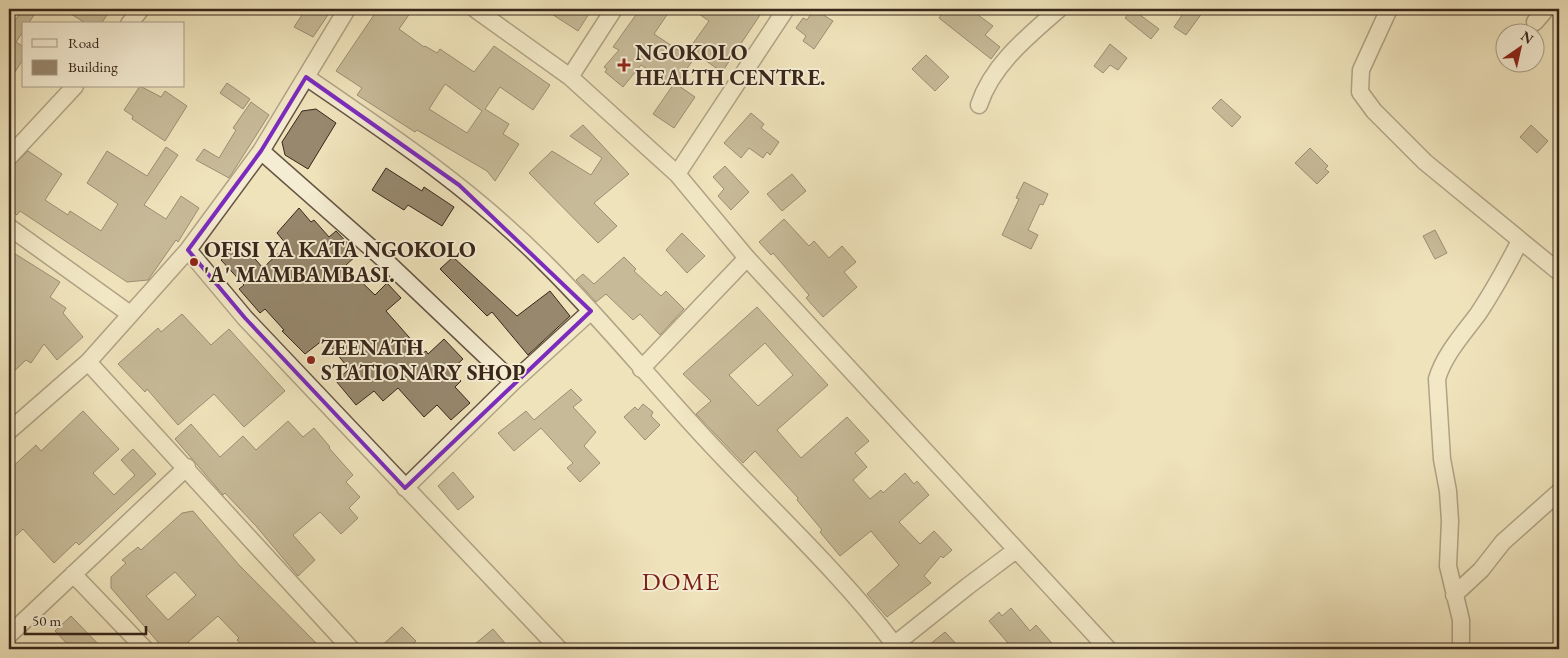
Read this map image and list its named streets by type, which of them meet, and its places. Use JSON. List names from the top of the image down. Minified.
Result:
{"districts":["DOME"],"places":{"health":["NGOKOLO HEALTH CENTRE."],"other":["OFISI YA KATA NGOKOLO 'A' MAMBAMBASI.","ZEENATH STATIONARY SHOP"]},"legend":["Road","Building"],"scale_bar":"50 m","north":"top right"}
